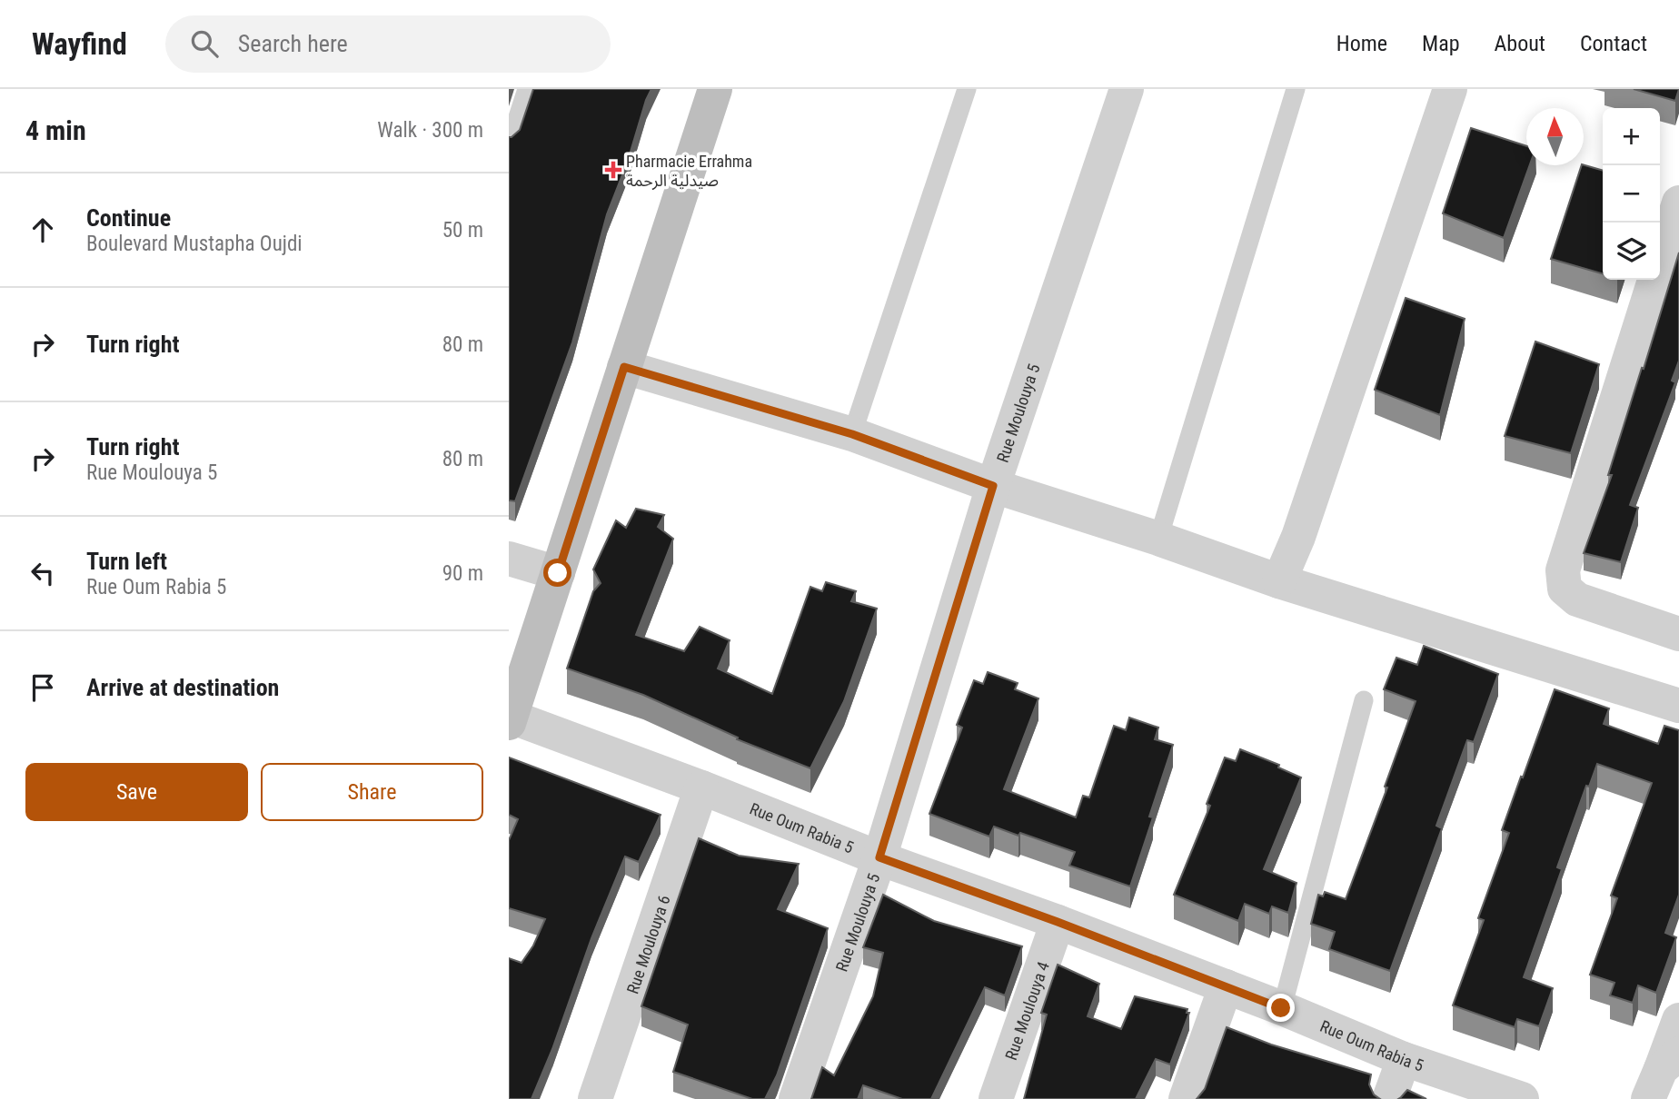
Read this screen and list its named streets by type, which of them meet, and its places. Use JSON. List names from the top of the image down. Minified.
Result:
{"streets":{"street":["Rue Moulouya 5","Rue Oum Rabia 5","Rue Moulouya 6","Rue Moulouya 4"]},"crossings":[["Rue Moulouya 5","Rue Oum Rabia 5"],["Rue Oum Rabia 5","Rue Moulouya 6"],["Rue Oum Rabia 5","Rue Moulouya 4"]],"places":{"health":["Pharmacie Errahma صيدلية الرحمة"]},"north":"top","page":{"header":"Wayfind","search":"Search here","nav":["Home","Map","About","Contact"],"heading":["4 min","Walk · 300 m"],"map_buttons":["+","−"],"list":[["Continue","Boulevard Mustapha Oujdi","50 m"],["Turn right","80 m"],["Turn right","Rue Moulouya 5","80 m"],["Turn left","Rue Oum Rabia 5","90 m"],"Arrive at destination"],"buttons":["Save","Share"]}}
